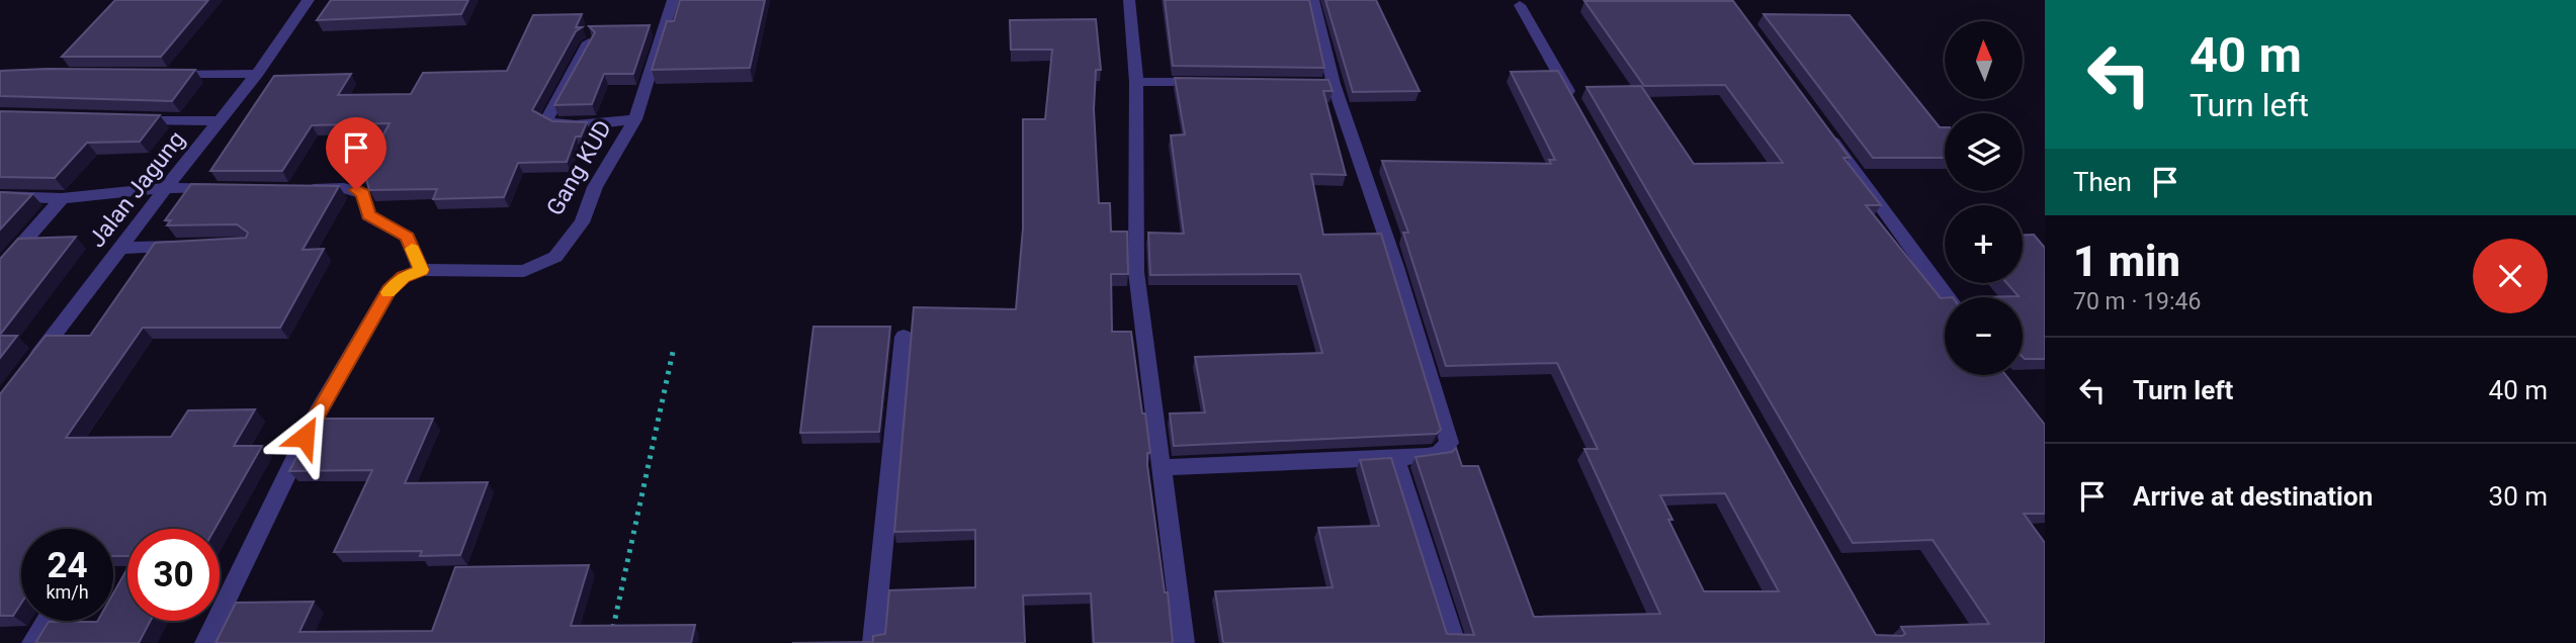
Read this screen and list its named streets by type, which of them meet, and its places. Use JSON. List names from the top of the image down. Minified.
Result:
{"streets":{"street":["Gang KUD","Jalan Jagung"]},"north":"top","page":{"turn":["40 m","Turn left"],"map_buttons":["+","−"],"then":"Then","heading":["1 min","70 m · 19:46"],"list":[{"name":"Turn left","value":"40 m"},{"name":"Arrive at destination","value":"30 m"}],"speed":"24 km/h","limit":"30"}}
